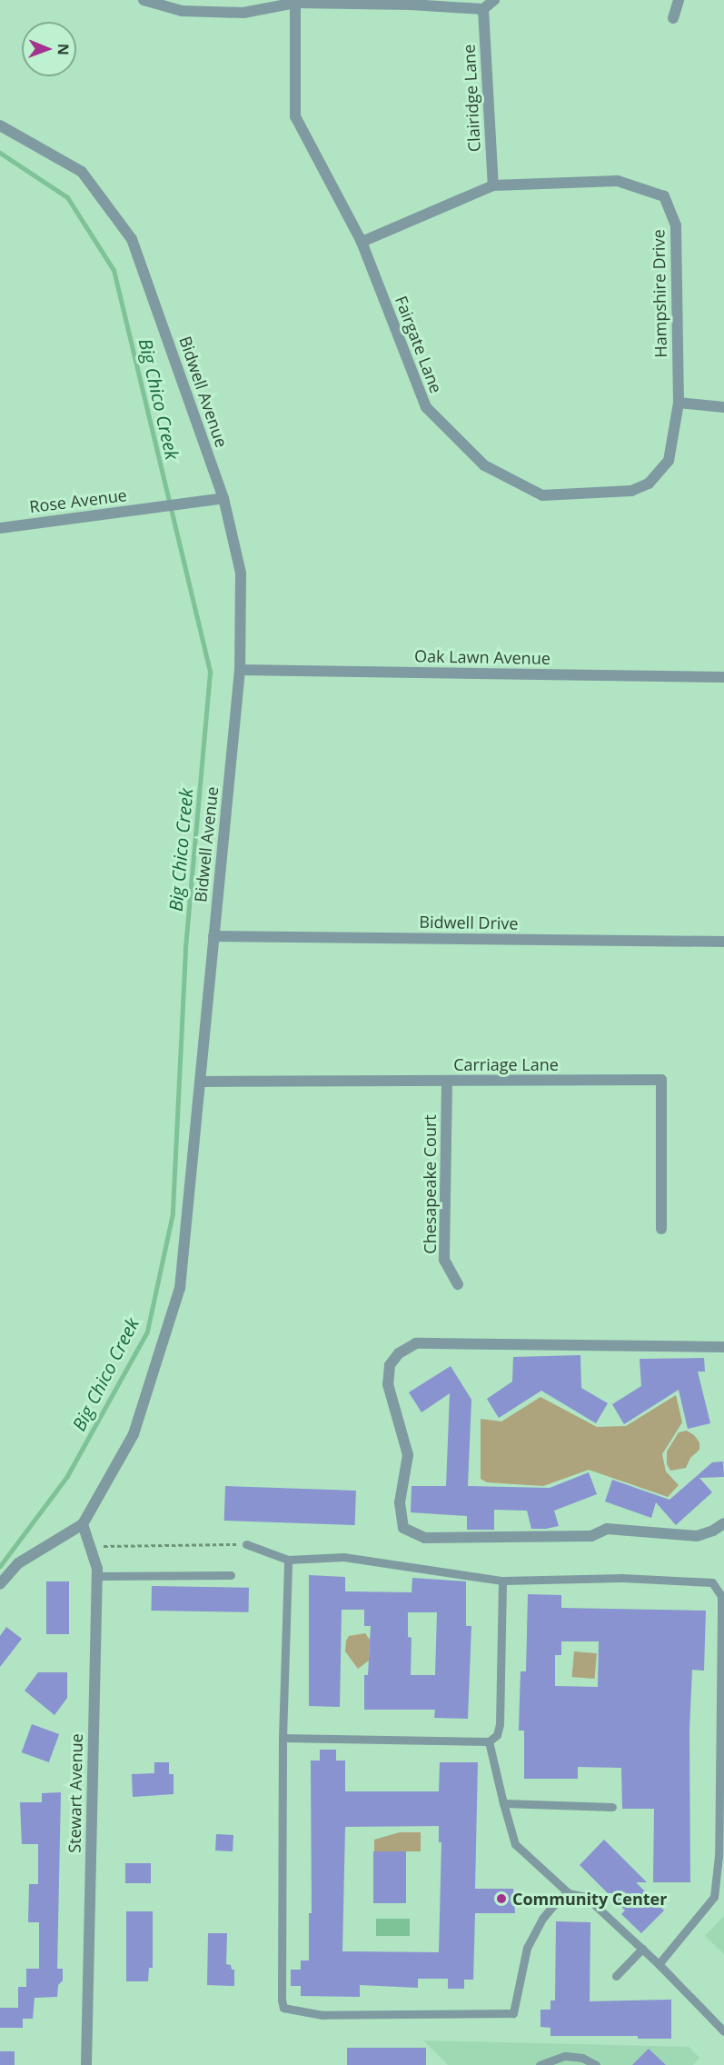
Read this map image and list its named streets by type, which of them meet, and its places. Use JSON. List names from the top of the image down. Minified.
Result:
{"streets":{"street":["Clairidge Lane","Hampshire Drive","Fairgate Lane","Bidwell Avenue","Rose Avenue","Oak Lawn Avenue","Bidwell Drive","Carriage Lane","Chesapeake Court","Stewart Avenue"]},"crossings":[["Clairidge Lane","Hampshire Drive"],["Hampshire Drive","Fairgate Lane"],["Bidwell Avenue","Rose Avenue"],["Bidwell Avenue","Oak Lawn Avenue"],["Bidwell Avenue","Bidwell Drive"],["Bidwell Avenue","Carriage Lane"],["Bidwell Avenue","Stewart Avenue"],["Carriage Lane","Chesapeake Court"]],"water":["Big Chico Creek"],"places":["Community Center"],"north":"right"}
